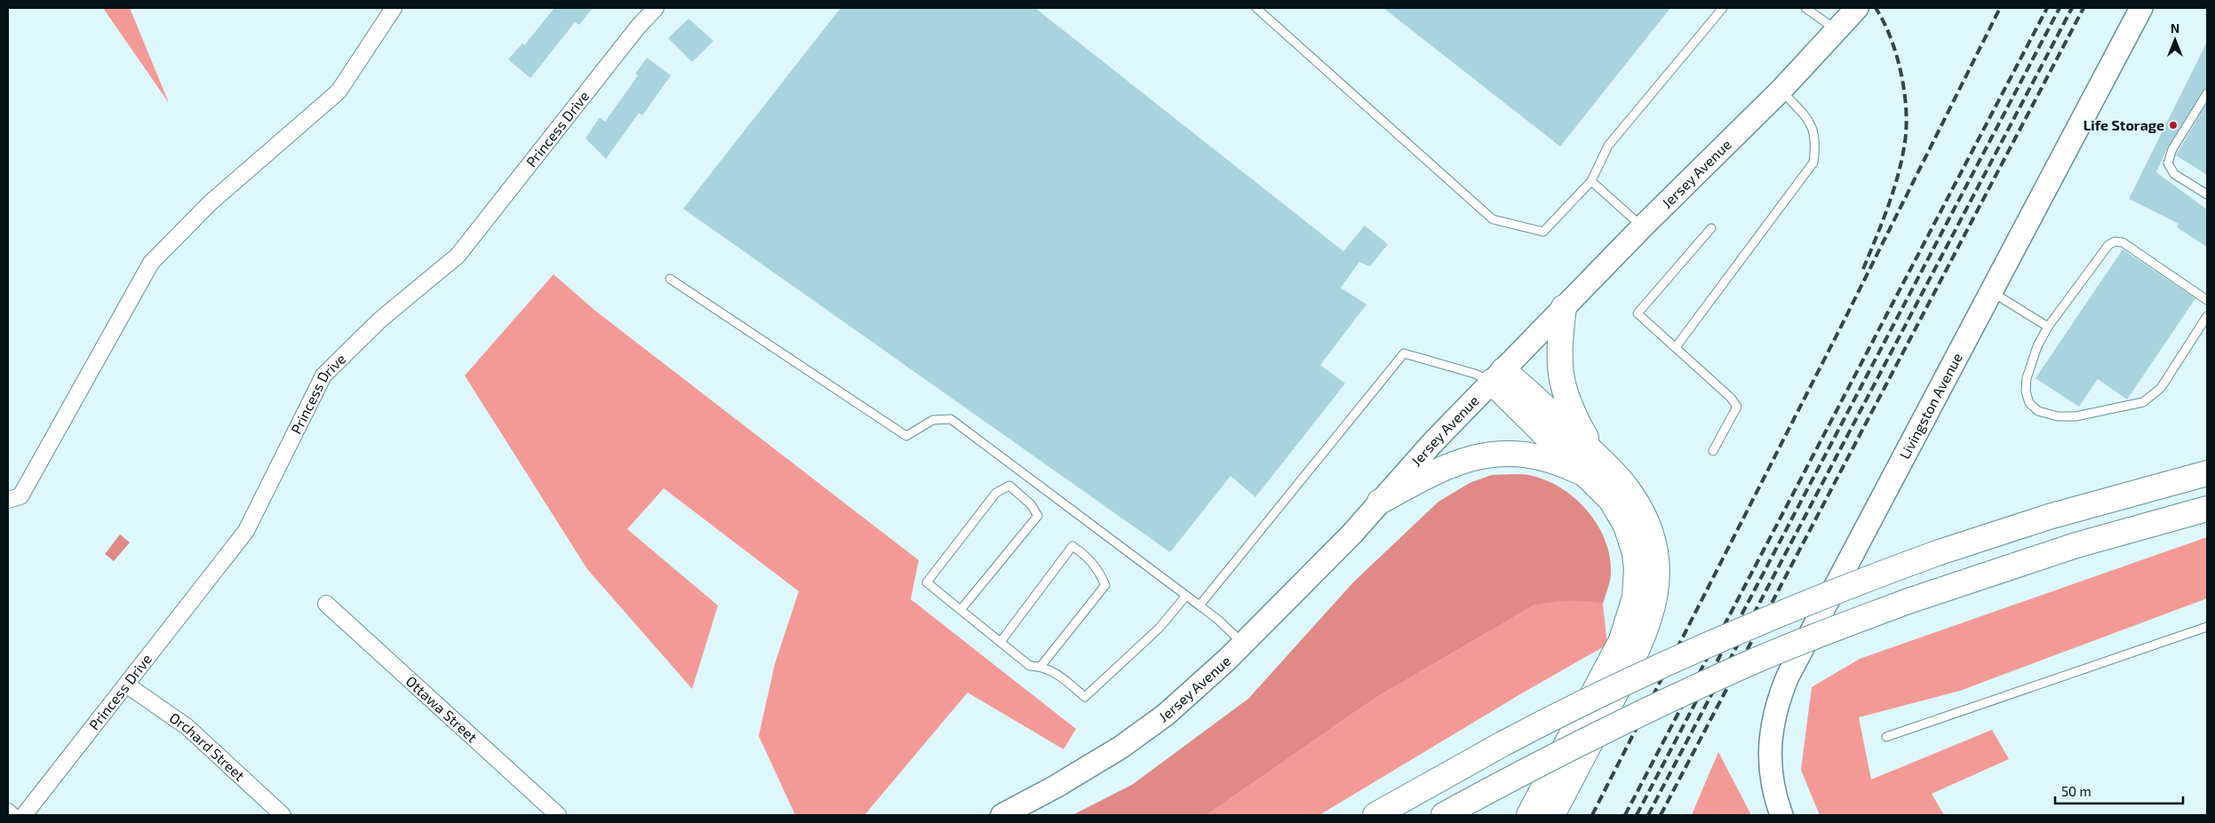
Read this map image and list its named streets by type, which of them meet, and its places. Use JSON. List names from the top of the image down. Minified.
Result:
{"streets":{"main road":["Jersey Avenue","Livingston Avenue"],"street":["Princess Drive","Ottawa Street","Orchard Street"]},"crossings":[["Princess Drive","Orchard Street"]],"places":["Life Storage"],"scale_bar":"50 m","north":"top"}
